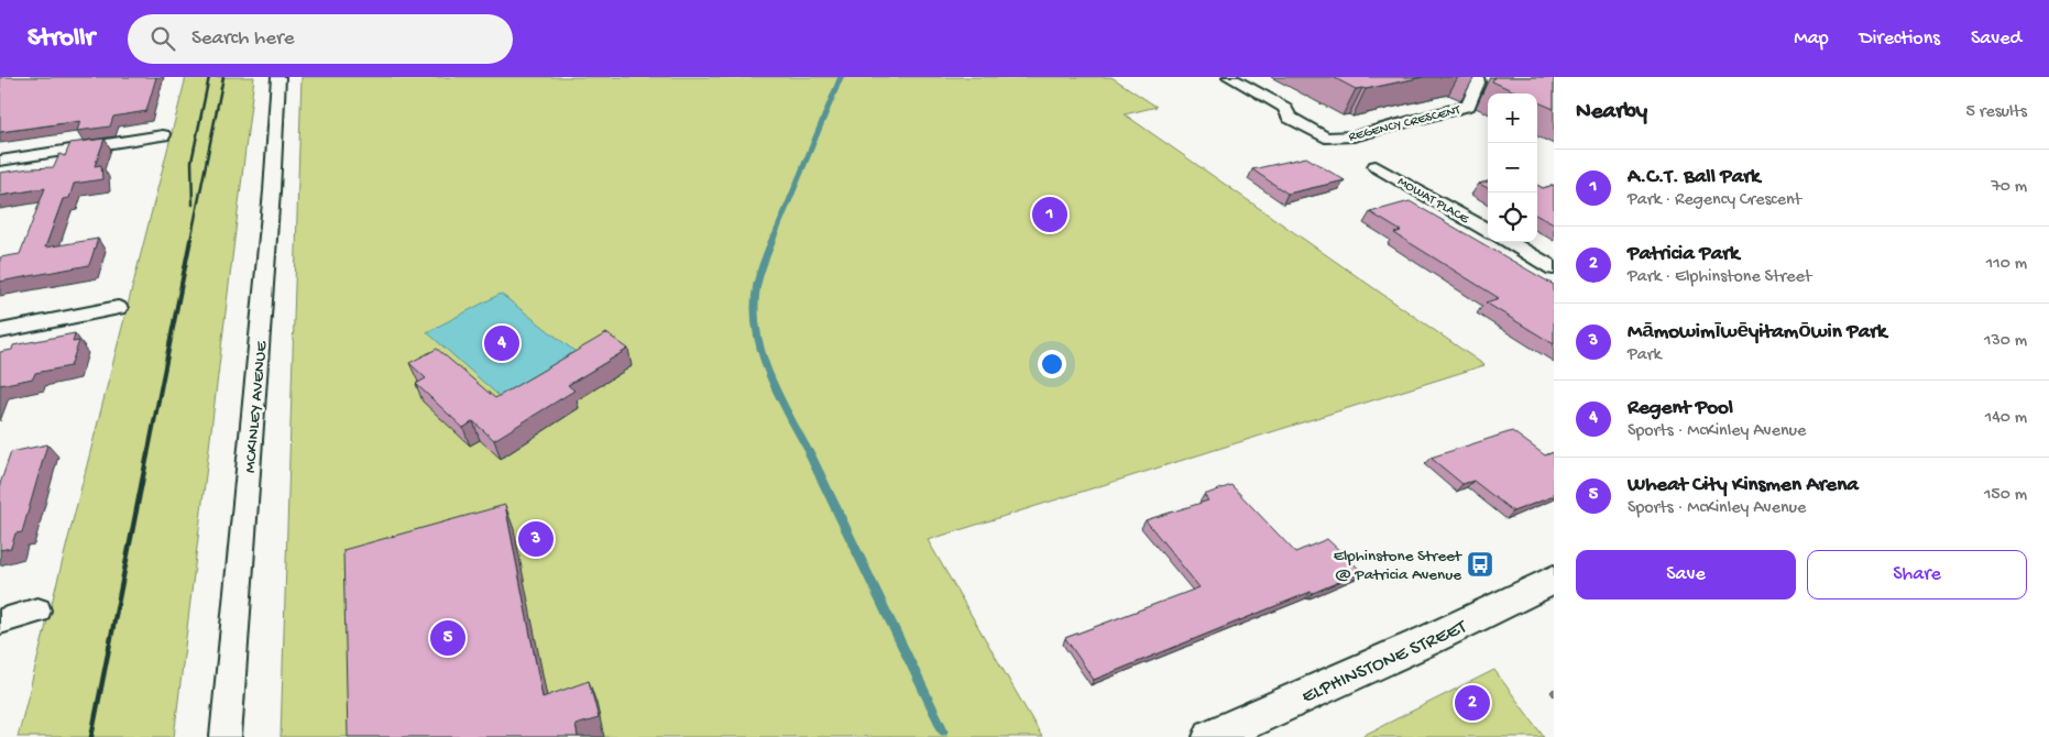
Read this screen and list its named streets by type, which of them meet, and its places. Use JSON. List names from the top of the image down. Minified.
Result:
{"streets":{"street":["REGENCY CRESCENT","MOWAT PLACE","MCKINLEY AVENUE","ELPHINSTONE STREET"]},"places":{"bus stop":["Elphinstone Street @ Patricia Avenue"]},"page":{"header":"Strollr","search":"Search here","nav":["Map","Directions","Saved"],"heading":["Nearby","5 results"],"map_buttons":["+","−"],"list":[{"mark":"1","name":"A.C.T. Ball Park","note":"Park · Regency Crescent","value":"70 m"},{"mark":"2","name":"Patricia Park","note":"Park · Elphinstone Street","value":"110 m"},{"mark":"3","name":"Māmowimīwēyitamōwin Park","note":"Park","value":"130 m"},{"mark":"4","name":"Regent Pool","note":"Sports · McKinley Avenue","value":"140 m"},{"mark":"5","name":"Wheat City Kinsmen Arena","note":"Sports · McKinley Avenue","value":"150 m"}],"pins":["1","4","3","5","2"],"buttons":["Save","Share"]}}
